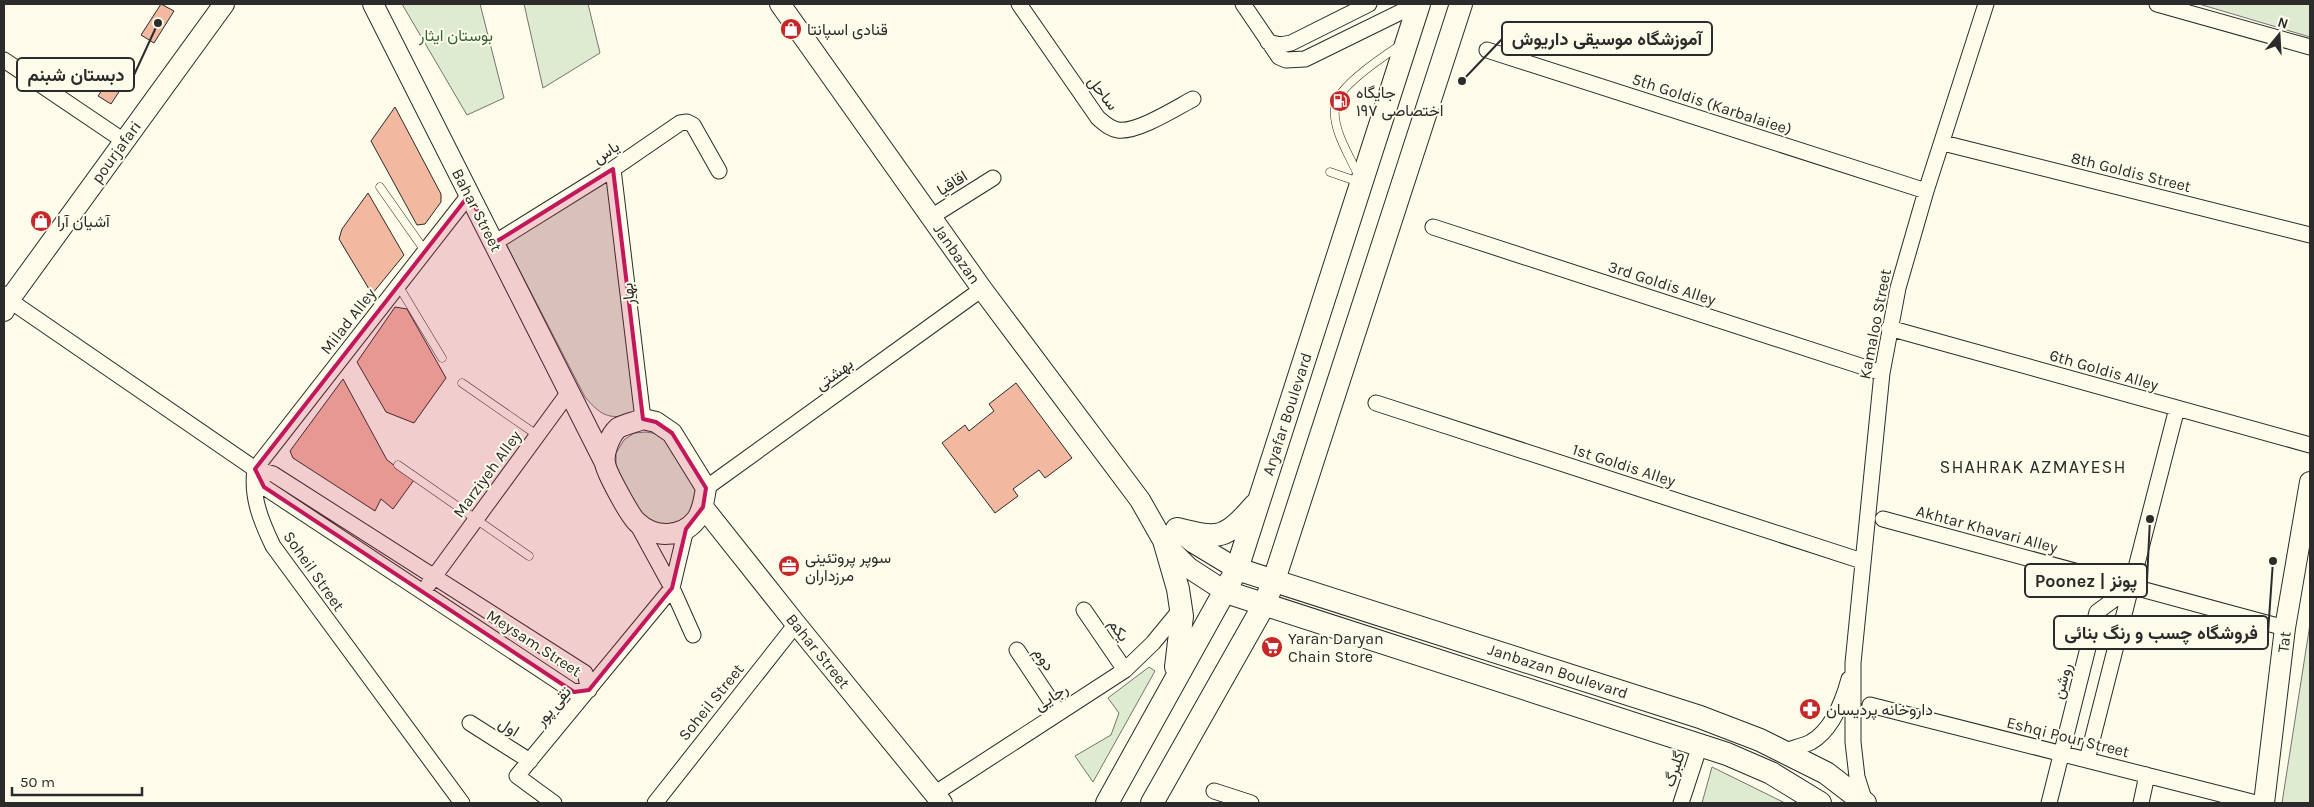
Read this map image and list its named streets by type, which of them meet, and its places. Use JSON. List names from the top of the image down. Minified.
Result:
{"streets":{"main road":["Aryafar Boulevard","Janbazan Boulevard"],"street":["ساحل","5th Goldis (Karbalaiee)","pourjafari","یاس","8th Goldis Street","اقاقیا","Bahar Street","Janbazan","3rd Goldis Alley","بهار","Milad Alley","Kamaloo Street","6th Goldis Alley","بهشتی","1st Goldis Alley","Marziyeh Alley","Akhtar Khavari Alley","Soheil Street","یکم","Tat","Meysam Street","دوم","روشن","رجایی","تقی پور","اول","Eshqi Pour Street","گلبرگ"]},"crossings":[["5th Goldis (Karbalaiee)","Kamaloo Street"],["یاس","Bahar Street"],["یاس","بهار"],["8th Goldis Street","Kamaloo Street"],["اقاقیا","Janbazan"],["Bahar Street","بهار"],["Bahar Street","Milad Alley"],["Bahar Street","بهشتی"],["Bahar Street","Marziyeh Alley"],["Bahar Street","Soheil Street"],["Bahar Street","رجایی"],["Janbazan","بهشتی"],["Janbazan","Aryafar Boulevard"],["Janbazan","Janbazan Boulevard"],["3rd Goldis Alley","Kamaloo Street"],["بهار","بهشتی"],["Milad Alley","Soheil Street"],["Milad Alley","Meysam Street"],["Kamaloo Street","6th Goldis Alley"],["Kamaloo Street","1st Goldis Alley"],["Aryafar Boulevard","Janbazan Boulevard"],["Marziyeh Alley","Meysam Street"],["Akhtar Khavari Alley","Tat"],["Akhtar Khavari Alley","روشن"],["Soheil Street","Meysam Street"],["یکم","رجایی"],["Meysam Street","تقی پور"],["دوم","رجایی"],["Janbazan Boulevard","گلبرگ"],["روشن","Eshqi Pour Street"],["تقی پور","اول"]],"districts":["SHAHRAK AZMAYESH"],"parks":["بوستان ایثار"],"places":{"other":["دبستان شبنم","آموزشگاه موسیقی داریوش","Poonez | پونز","فروشگاه چسب و رنگ بنائی"],"shop":["قنادی اسپانتا","آشیان آرا"],"fuel station":["جایگاه اختصاصی ۱۹۷"],"office":["سوپر پروتئینی مرزداران"],"supermarket":["Yaran Daryan Chain Store"],"pharmacy":["داروخانه پردیسان"]},"scale_bar":"50 m","north":"top"}
